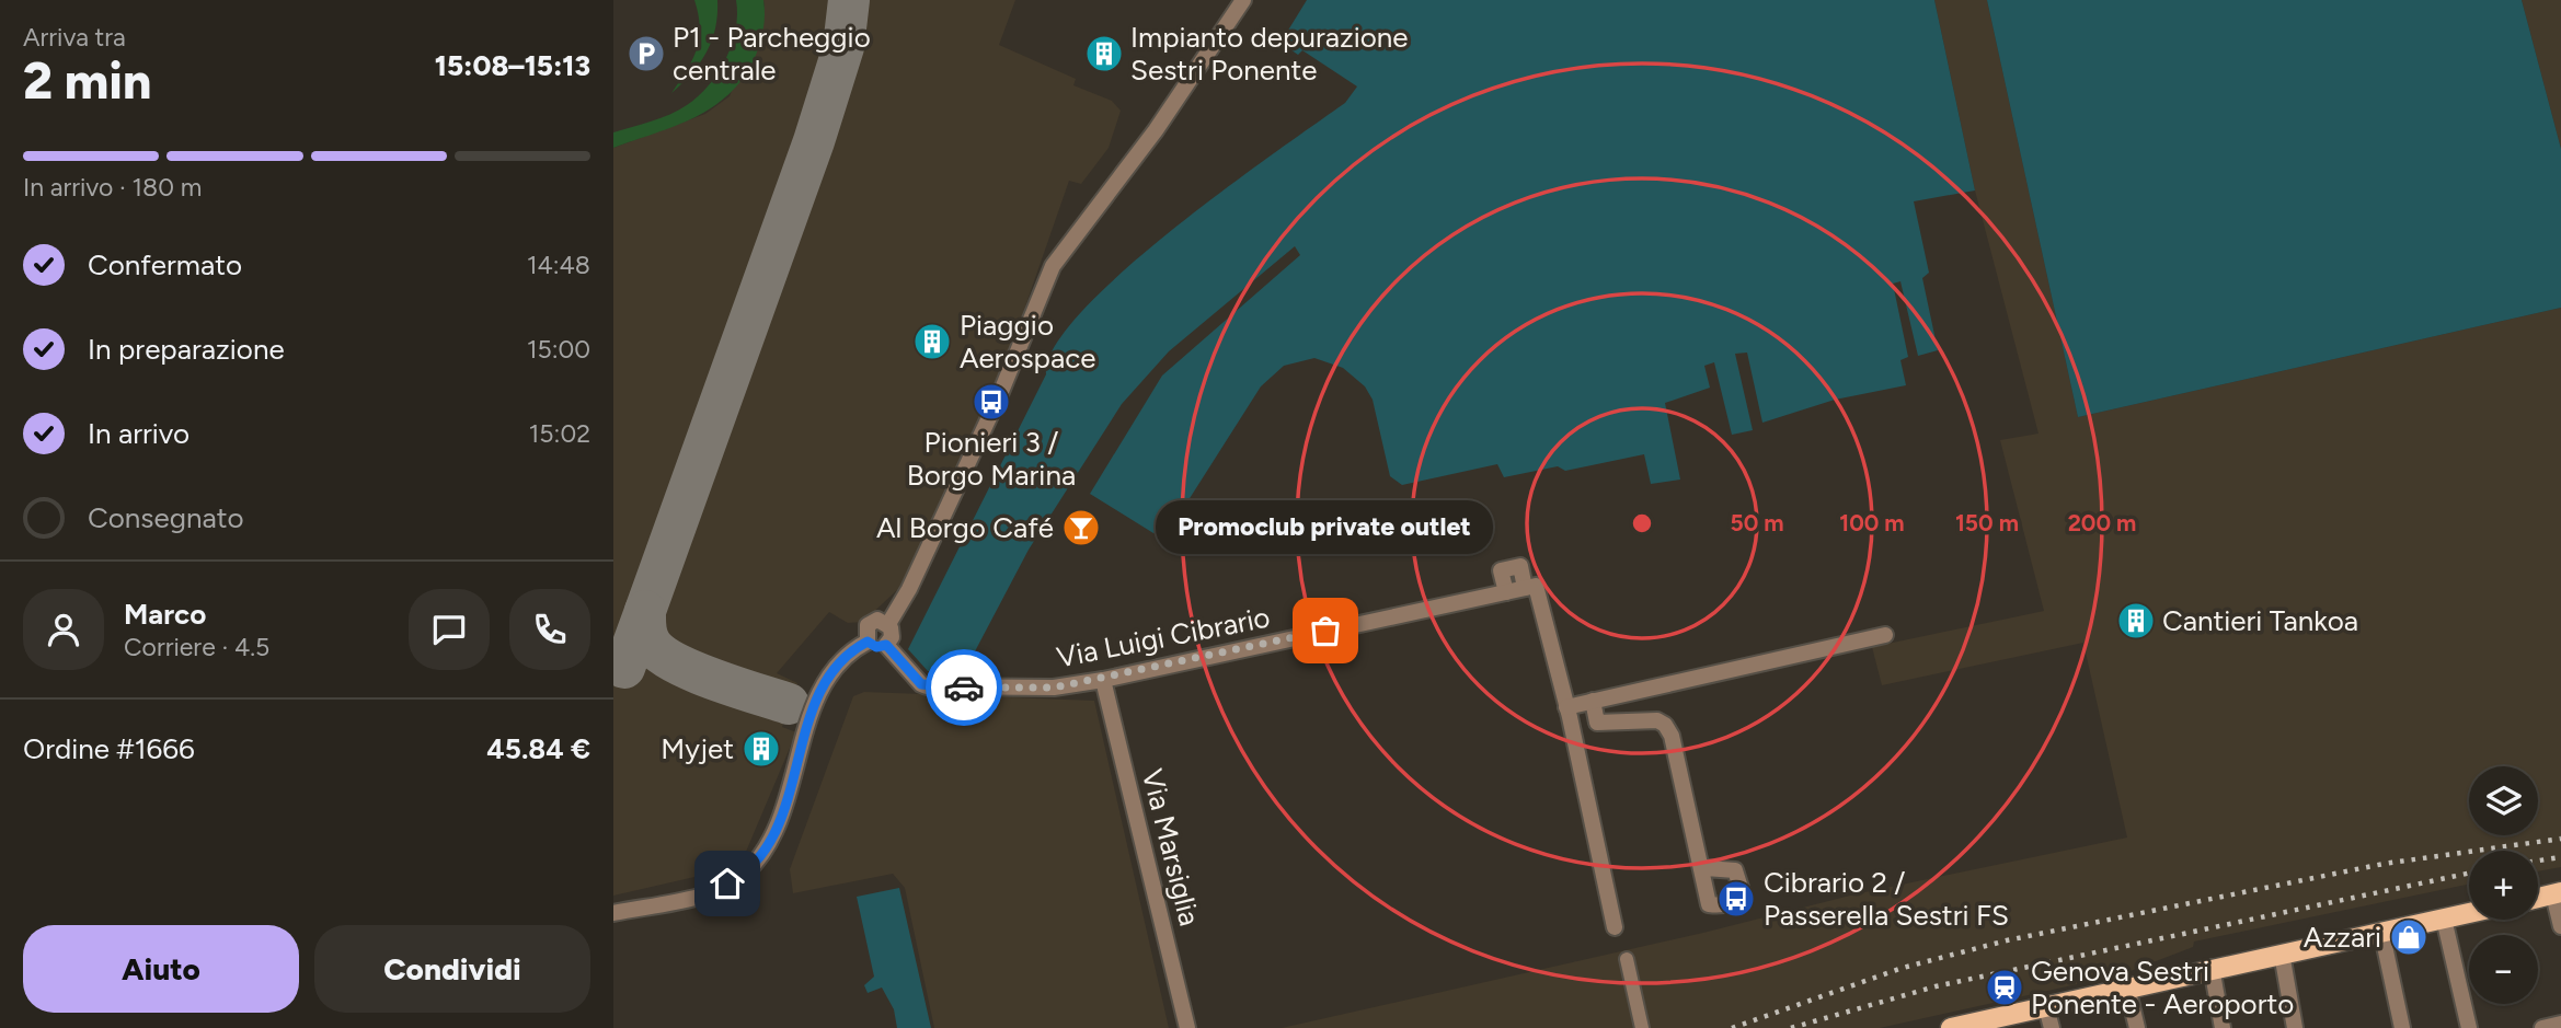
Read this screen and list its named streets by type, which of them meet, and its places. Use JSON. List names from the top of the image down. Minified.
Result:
{"streets":{"street":["Via Luigi Cibrario","Via Marsiglia"]},"crossings":[["Via Luigi Cibrario","Via Marsiglia"]],"places":{"parking":["P1 - Parcheggio centrale"],"building":["Impianto depurazione Sestri Ponente","Piaggio Aerospace","Cantieri Tankoa","Myjet"],"bus stop":["Pionieri 3 / Borgo Marina","Cibrario 2 / Passerella Sestri FS"],"bar":["Al Borgo Café"],"other":["Promoclub private outlet"],"shop":["Azzari"],"station":["Genova Sestri Ponente - Aeroporto"]},"page":{"heading":["2 min","Arriva tra","15:08–15:13"],"panel":["Marco","Corriere · 4.5","Ordine #1666","45.84 €"],"bar":"In arrivo · 180 m","list":[["Confermato","14:48"],["In preparazione","15:00"],["In arrivo","15:02"],"Consegnato"],"bubble":"Promoclub private outlet","map_buttons":["+","−"],"buttons":["Aiuto","Condividi"]},"rings":["50 m","100 m","150 m","200 m"]}
